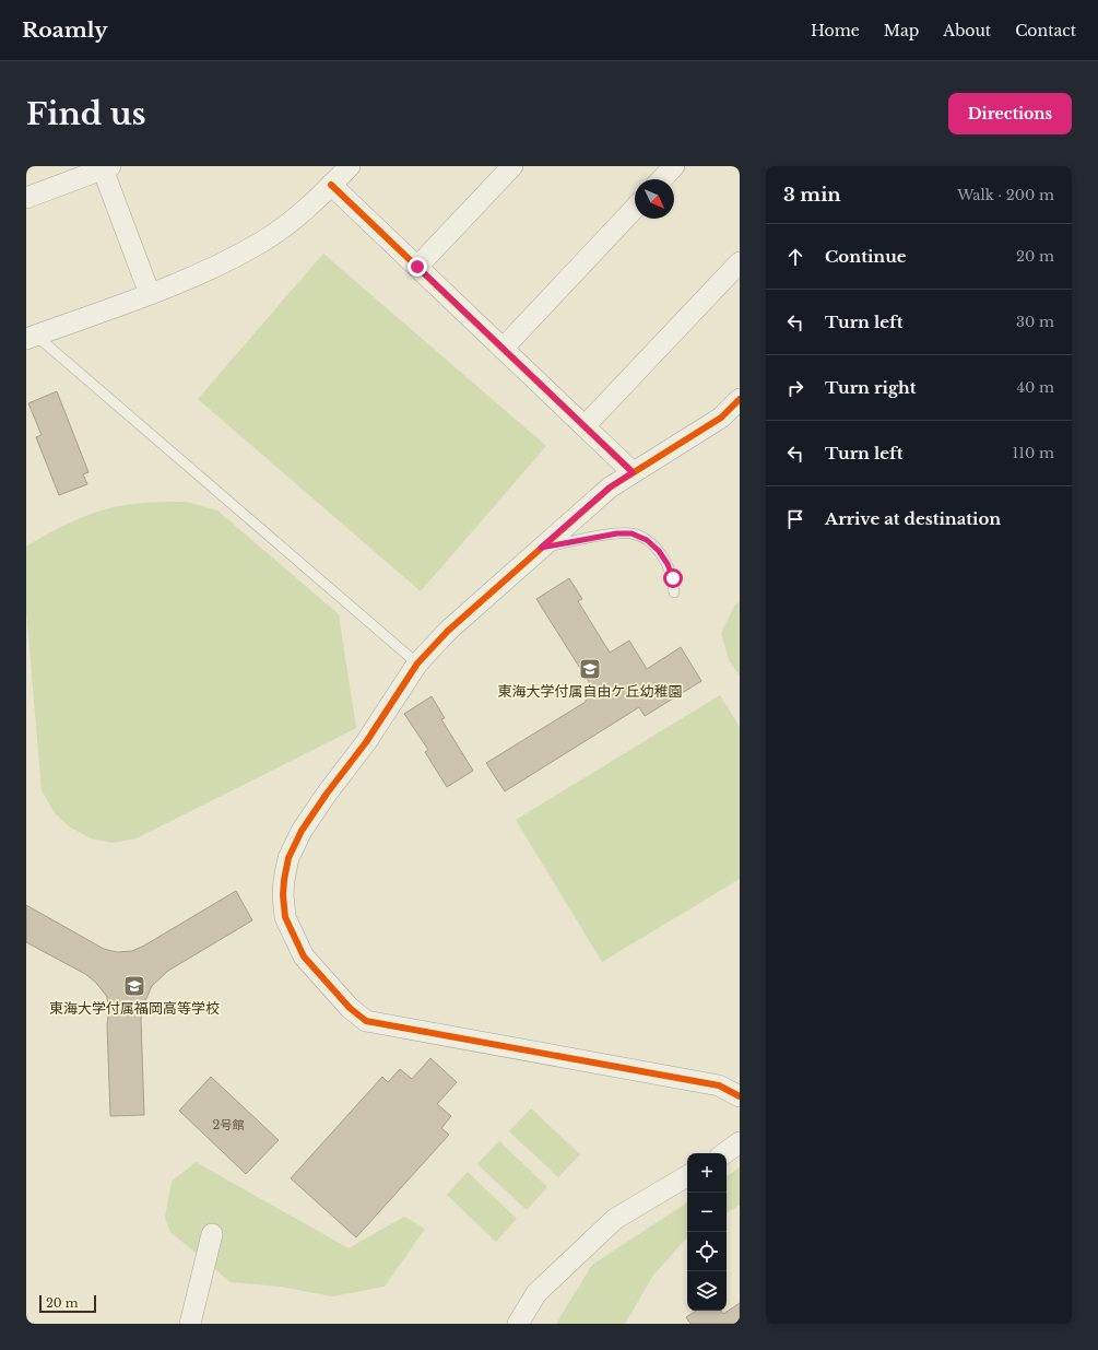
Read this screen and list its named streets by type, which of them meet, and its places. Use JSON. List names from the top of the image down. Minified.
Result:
{"places":{"school or university":["東海大学付属自由ケ丘幼稚園","東海大学付属福岡高等学校"]},"house_numbers":["2号館"],"scale_bar":"20 m","north":"bottom right","page":{"header":"Roamly","nav":["Home","Map","About","Contact"],"buttons":"Directions","title":"Find us","heading":["3 min","Walk · 200 m"],"list":[["Continue","20 m"],["Turn left","30 m"],["Turn right","40 m"],["Turn left","110 m"],"Arrive at destination"],"map_buttons":["+","−"],"scale":"20 m"}}
